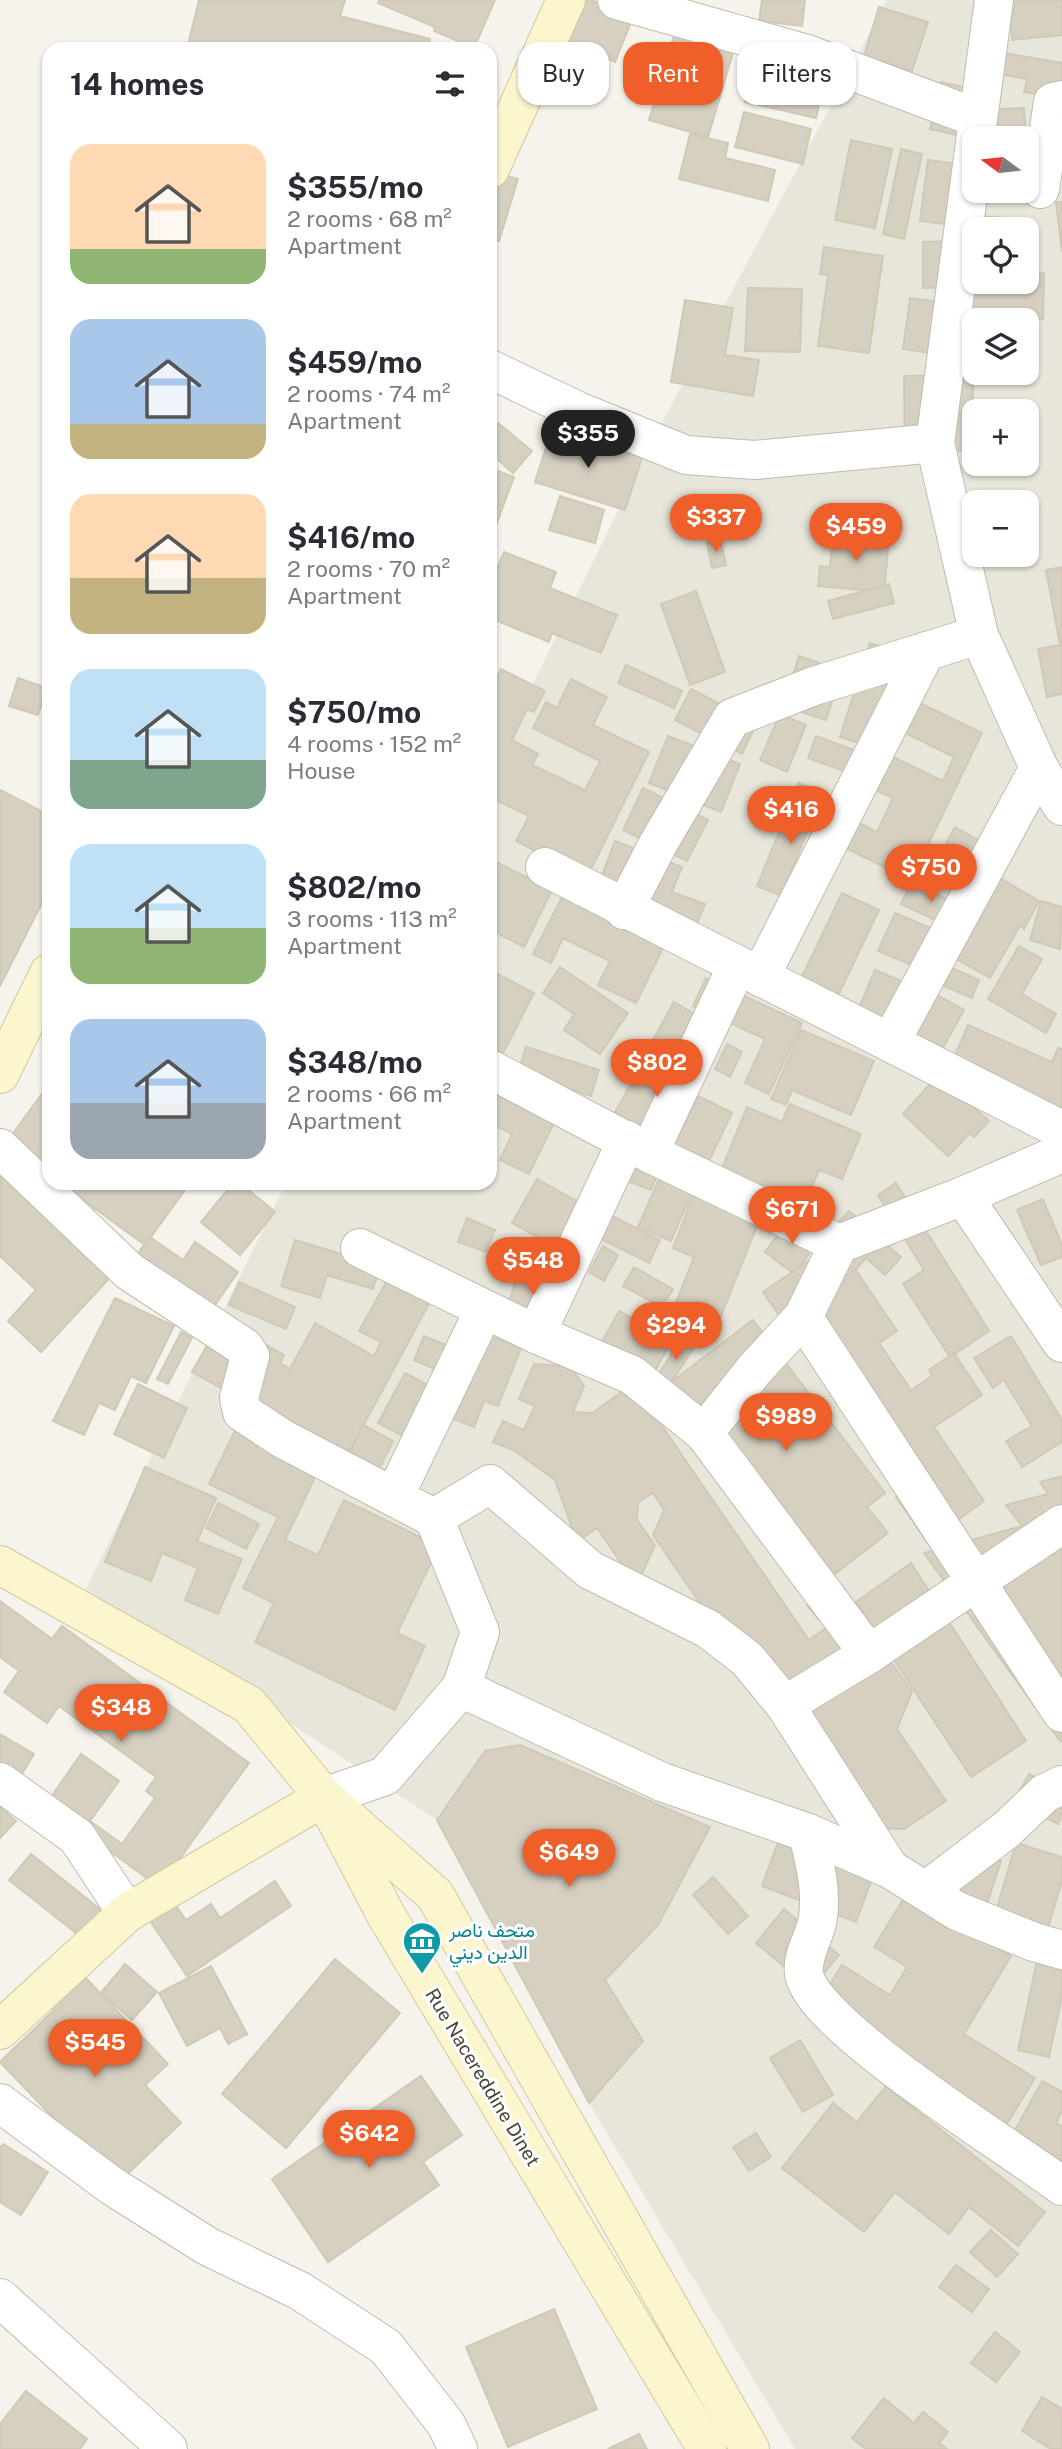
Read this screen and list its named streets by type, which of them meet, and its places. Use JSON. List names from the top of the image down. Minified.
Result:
{"streets":{"main road":["Rue Nacereddine Dinet"]},"places":{"museum":["متحف ناصر الدين ديني"]},"north":"left","page":{"chip":["Buy","Rent","Filters"],"heading":"14 homes","map_buttons":["+","−"],"list":[{"name":"$355/mo","note":"2 rooms · 68 m² · Apartment"},{"name":"$459/mo","note":"2 rooms · 74 m² · Apartment"},{"name":"$416/mo","note":"2 rooms · 70 m² · Apartment"},{"name":"$750/mo","note":"4 rooms · 152 m² · House"},{"name":"$802/mo","note":"3 rooms · 113 m² · Apartment"},{"name":"$348/mo","note":"2 rooms · 66 m² · Apartment"}],"price":["$355","$337","$459","$416","$750","$802","$671","$548","$294","$989","$348","$649","$545","$642"]}}
